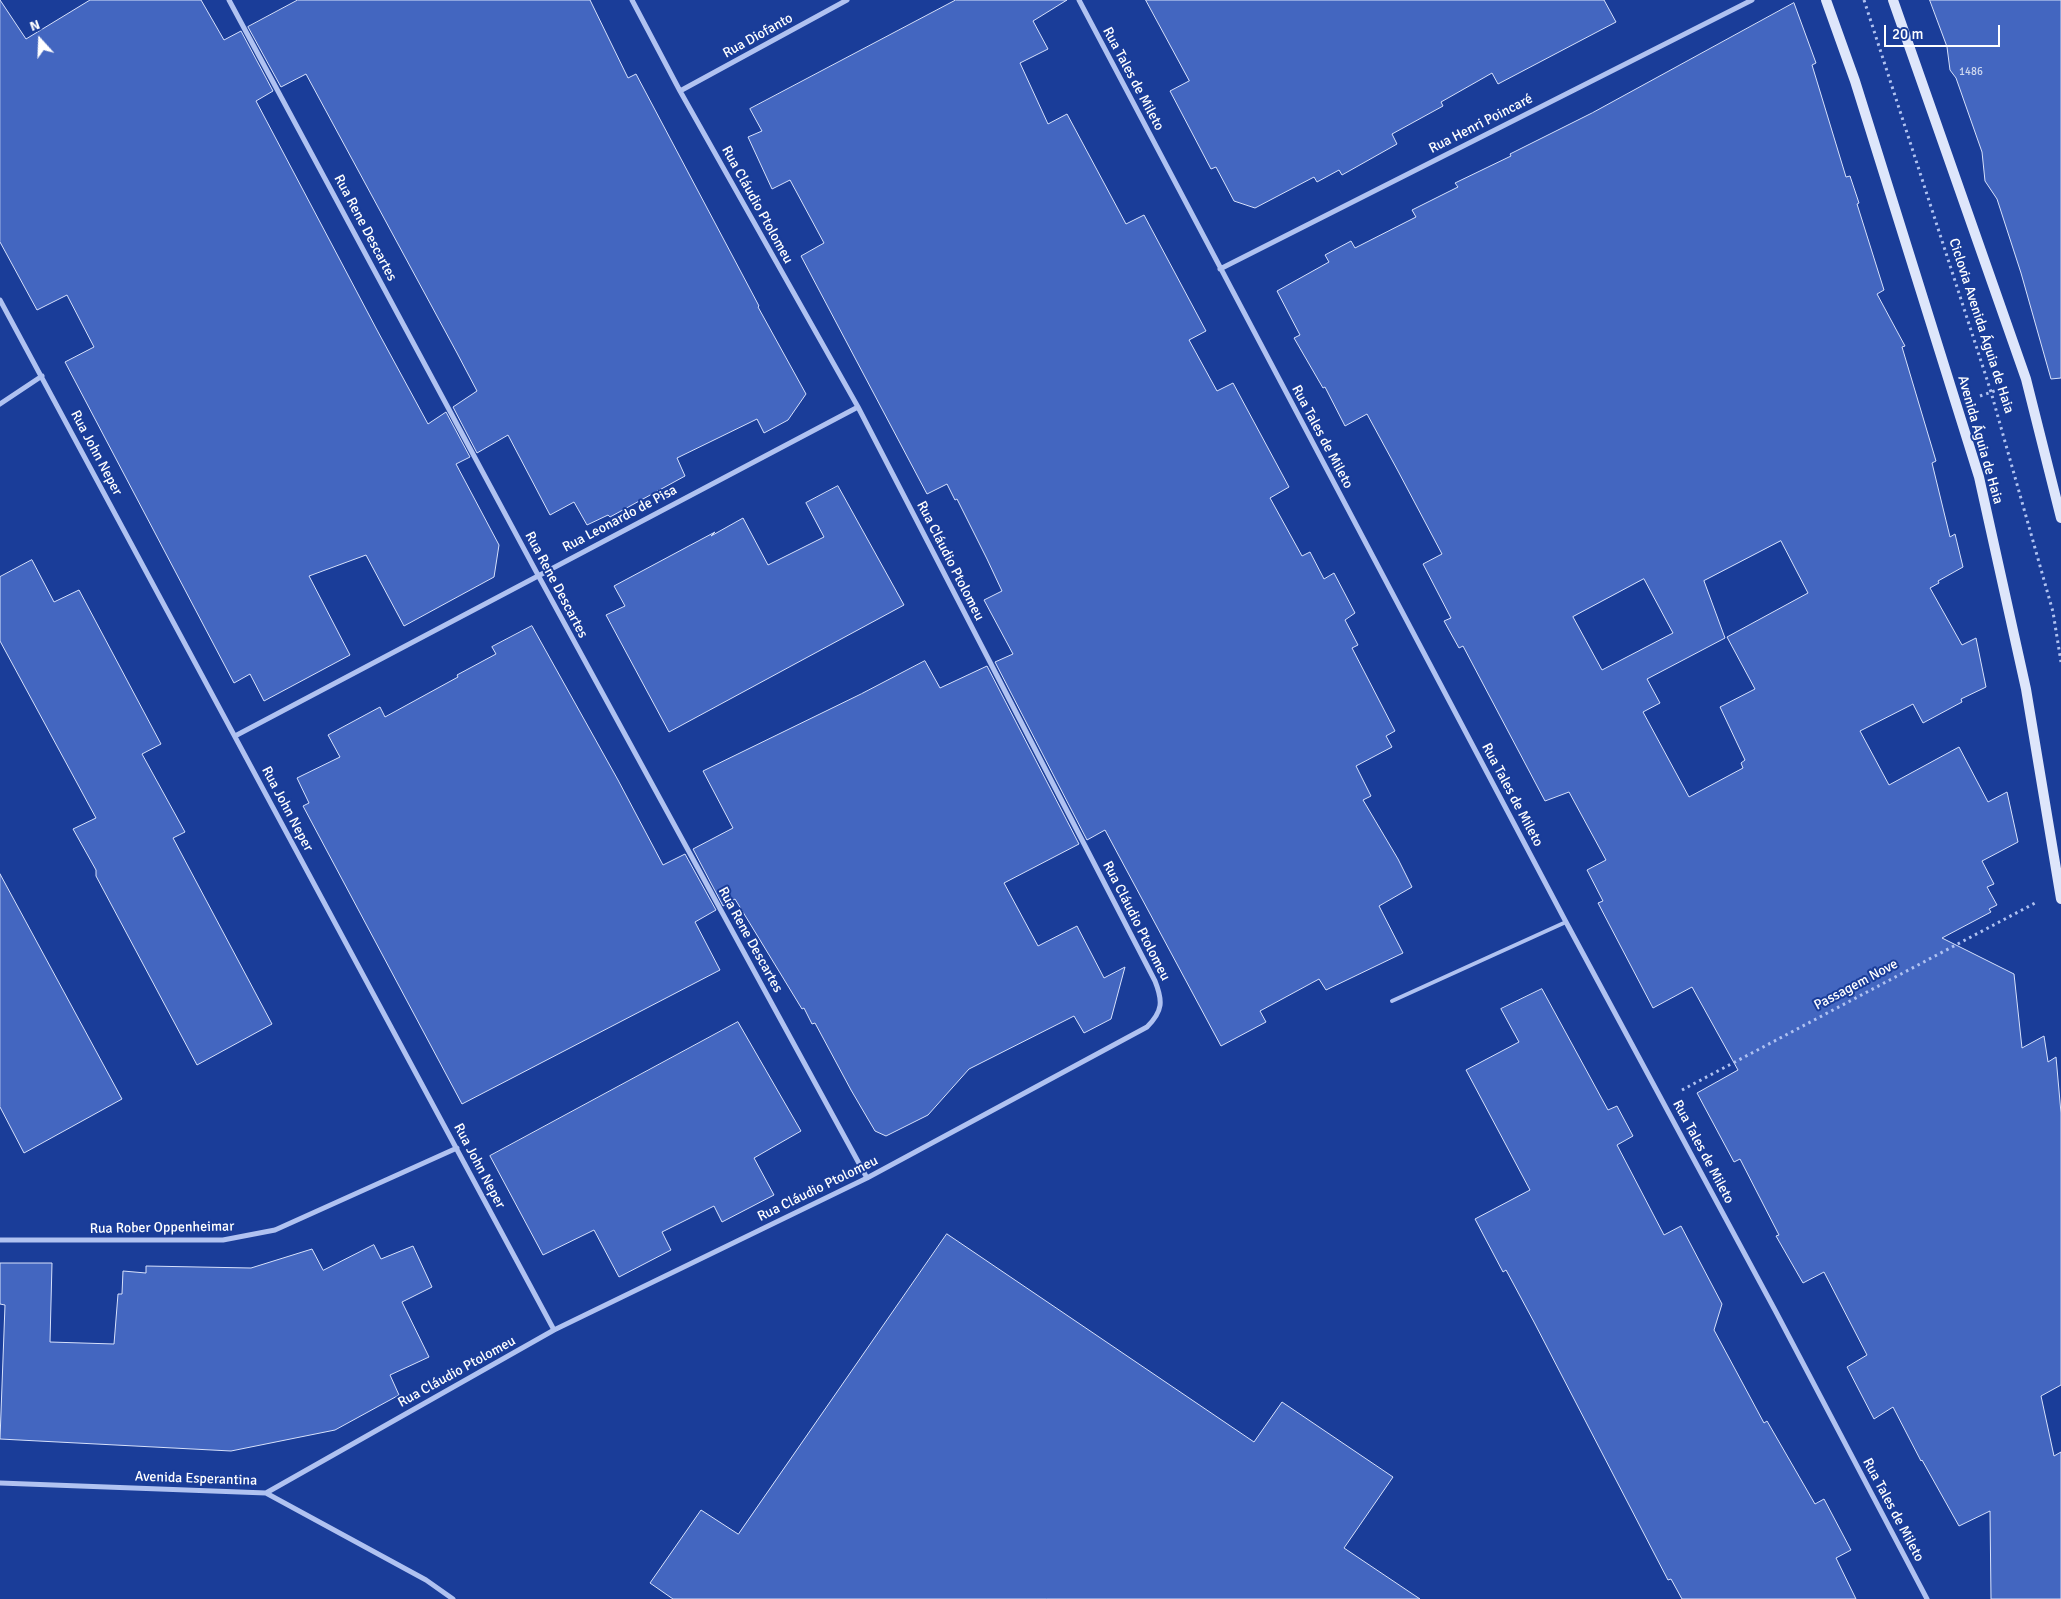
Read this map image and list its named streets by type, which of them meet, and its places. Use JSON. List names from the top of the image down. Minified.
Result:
{"streets":{"main road":["Avenida Águia de Haia"],"street":["Rua Diofanto","Rua Tales de Mileto","Rua Henri Poincaré","Rua Cláudio Ptolomeu","Rua Rene Descartes","Rua John Neper","Rua Leonardo de Pisa","Rua Rober Oppenheimar","Avenida Esperantina"],"path":["Ciclovia Avenida Águia de Haia","Passagem Nove"]},"crossings":[["Rua Diofanto","Rua Cláudio Ptolomeu"],["Rua Tales de Mileto","Rua Henri Poincaré"],["Rua Tales de Mileto","Passagem Nove"],["Rua Cláudio Ptolomeu","Rua Rene Descartes"],["Rua Cláudio Ptolomeu","Rua John Neper"],["Rua Cláudio Ptolomeu","Rua Leonardo de Pisa"],["Rua Cláudio Ptolomeu","Avenida Esperantina"],["Rua Rene Descartes","Rua Leonardo de Pisa"],["Avenida Águia de Haia","Passagem Nove"],["Rua John Neper","Rua Leonardo de Pisa"],["Rua John Neper","Rua Rober Oppenheimar"]],"house_numbers":["1486"],"scale_bar":"20 m","north":"top"}
